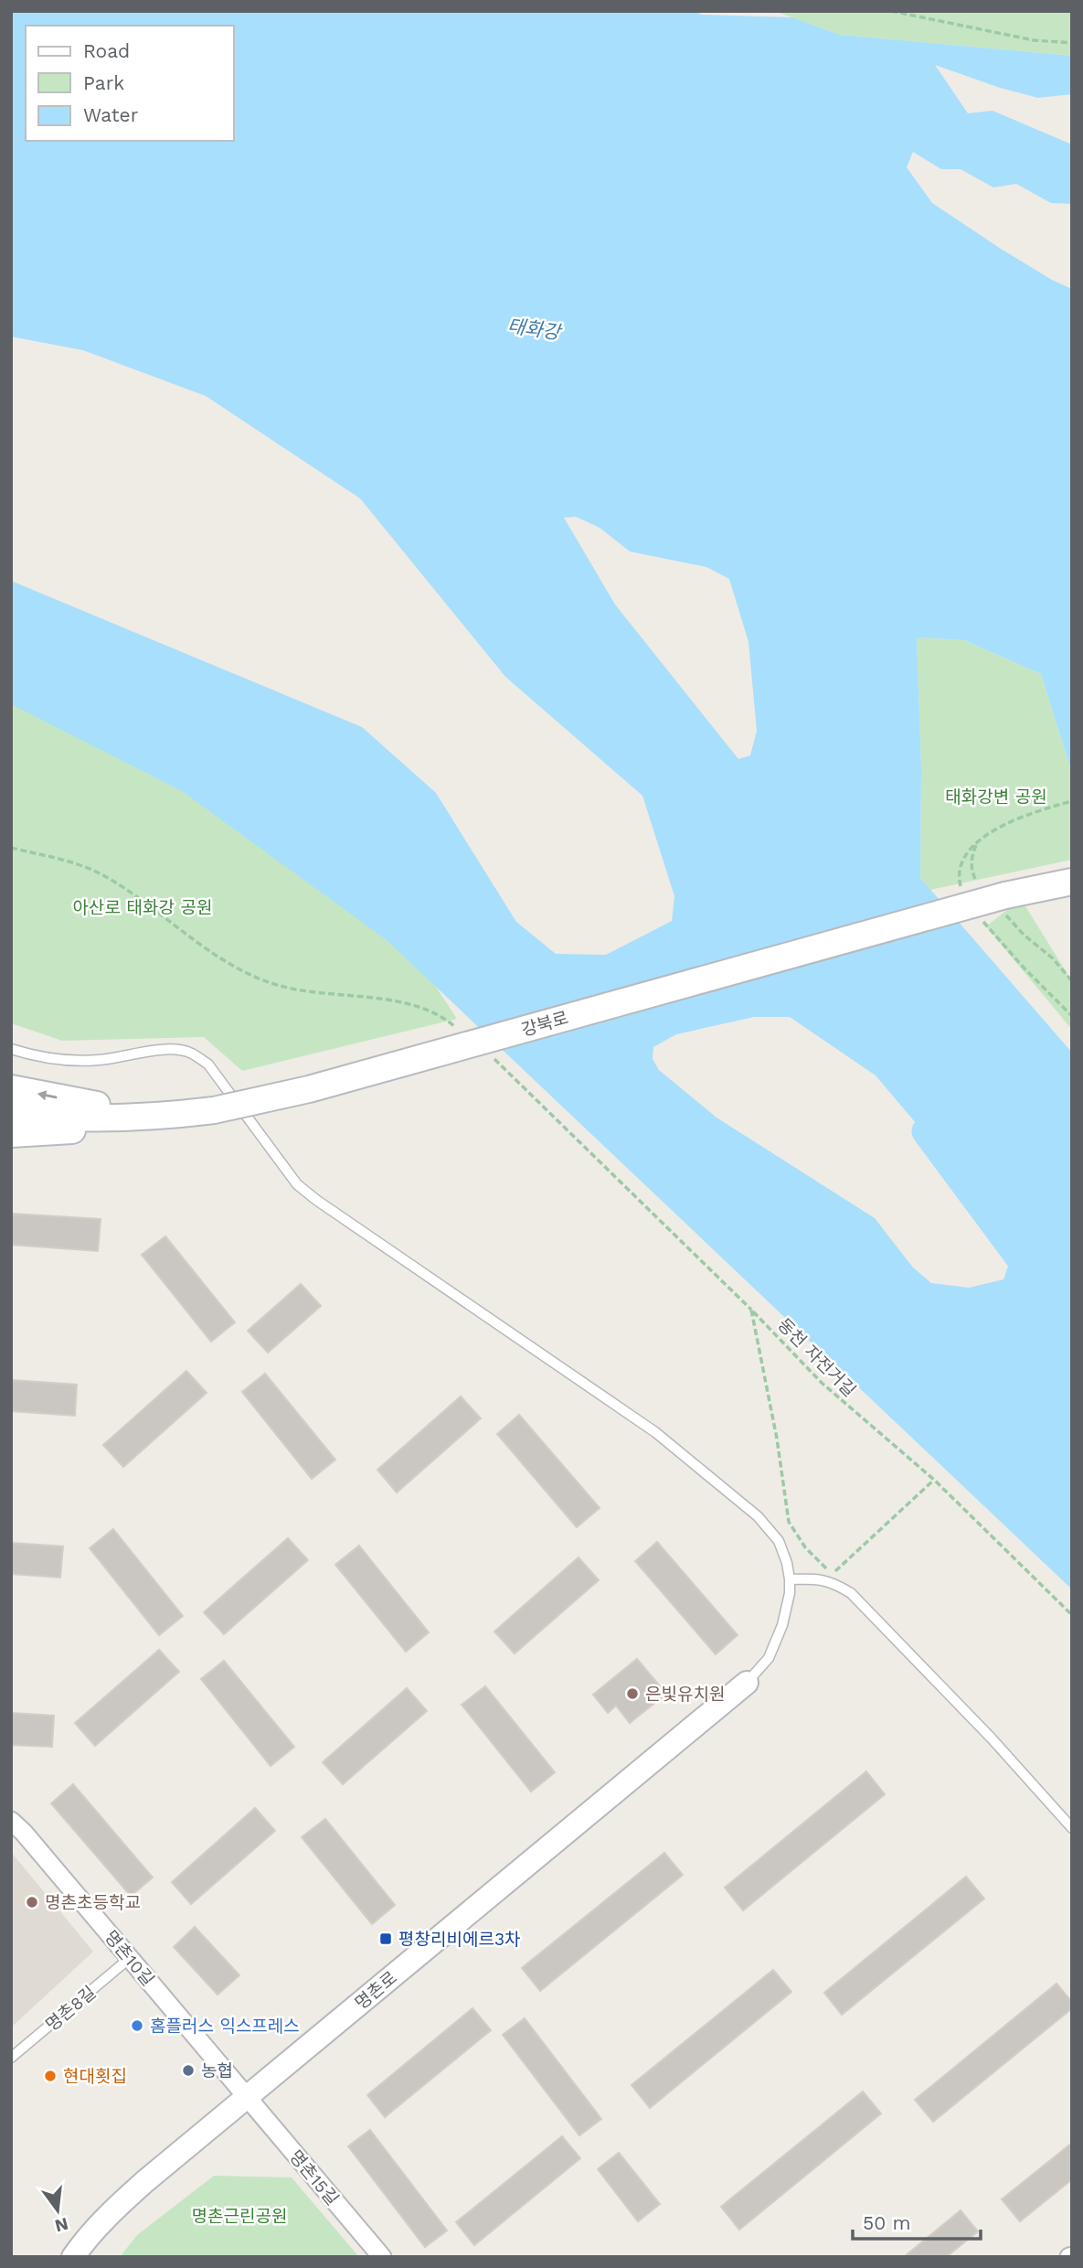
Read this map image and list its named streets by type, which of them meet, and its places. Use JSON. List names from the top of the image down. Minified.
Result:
{"streets":{"main road":["강북로"],"street":["명촌10길","명촌로","명촌15길"],"lane":["명촌8길"],"path":["동천 자전거길"]},"crossings":[["명촌10길","명촌로"],["명촌10길","명촌8길"],["명촌10길","명촌15길"],["명촌로","명촌15길"]],"water":["태화강"],"parks":["태화강변 공원","아산로 태화강 공원","명촌근린공원"],"places":{"other":["은빛유치원","명촌초등학교","홈플러스 익스프레스","농협","현대횟집"],"transit":["평창리비에르3차"]},"legend":["Road","Park","Water"],"scale_bar":"50 m","north":"bottom"}
